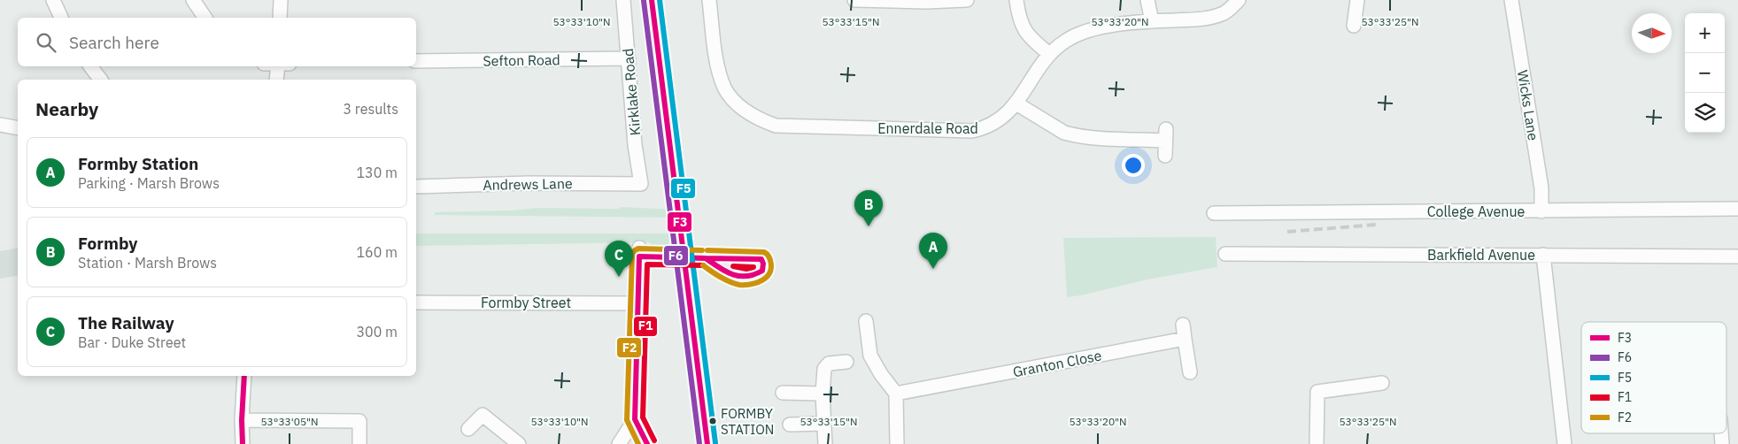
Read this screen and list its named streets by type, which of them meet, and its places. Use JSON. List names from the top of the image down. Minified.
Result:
{"streets":{"street":["Sefton Road","Kirklake Road","Wicks Lane","Ennerdale Road","Andrews Lane","College Avenue","Barkfield Avenue","Formby Street","Granton Close"]},"crossings":[["Sefton Road","Kirklake Road"],["Kirklake Road","Andrews Lane"],["Wicks Lane","College Avenue"]],"places":["FORMBY STATION"],"lines":["transit line F3","transit line F5","transit line F6","transit line F2","transit line F1"],"legend":["F3","F6","F5","F1","F2"],"north":"right","page":{"map_buttons":["+","−"],"search":"Search here","heading":["Nearby","3 results"],"list":[{"mark":"A","name":"Formby Station","note":"Parking · Marsh Brows","value":"130 m"},{"mark":"B","name":"Formby","note":"Station · Marsh Brows","value":"160 m"},{"mark":"C","name":"The Railway","note":"Bar · Duke Street","value":"300 m"}],"pins":["B","A","C"]},"coordinates":["53°33'10\"N","53°33'15\"N","53°33'20\"N","53°33'25\"N","53°33'05\"N"]}
